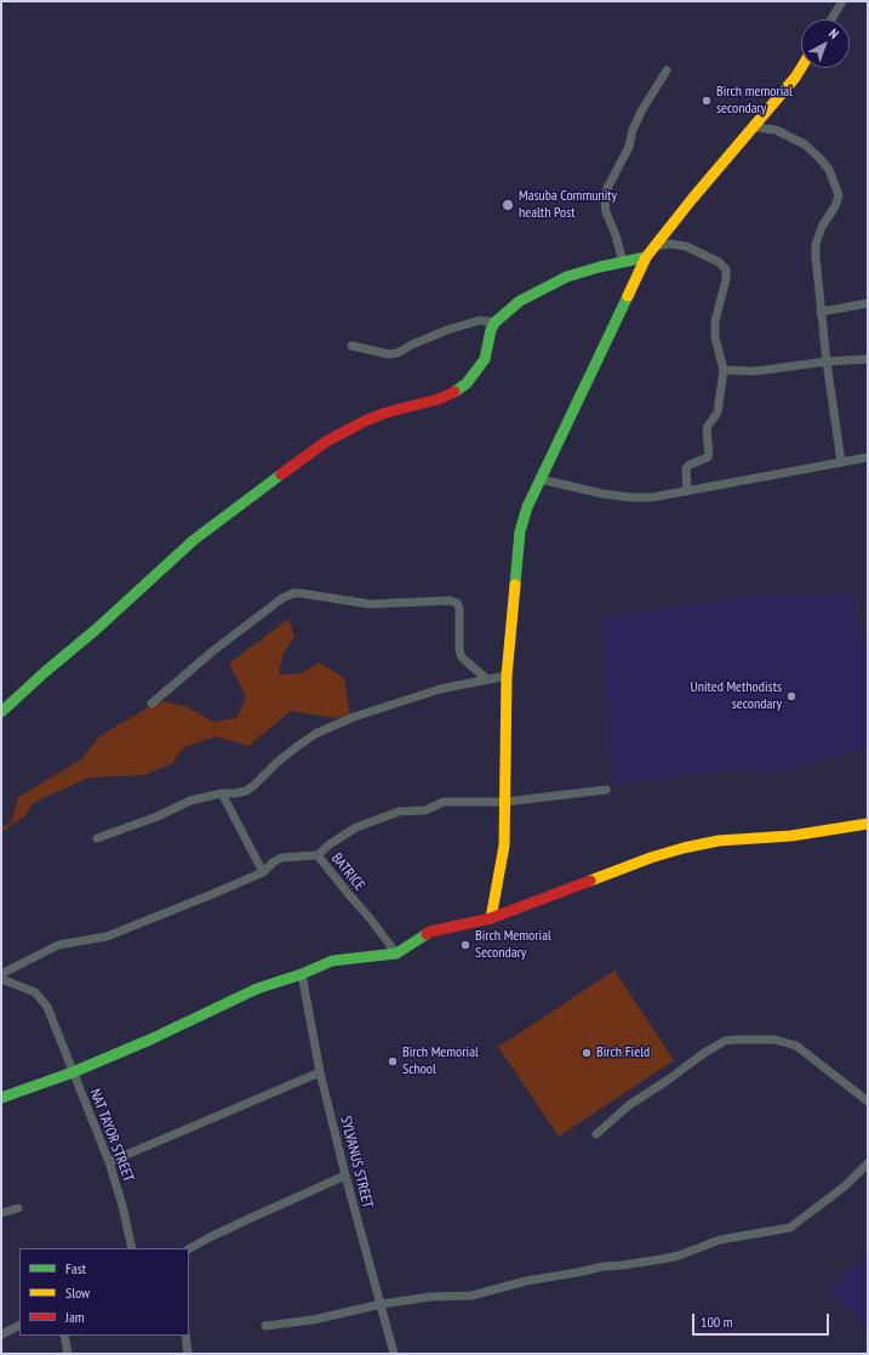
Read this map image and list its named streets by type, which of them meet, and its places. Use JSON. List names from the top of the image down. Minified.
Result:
{"streets":{"street":["BATRICE","NAT TAYOR STREET","SYLVANUS STREET"]},"places":["Birch memorial secondary","Masuba Community health Post","United Methodists secondary","Birch Memorial Secondary","Birch Field","Birch Memorial School"],"legend":["Fast","Slow","Jam"],"scale_bar":"100 m","north":"top right"}
